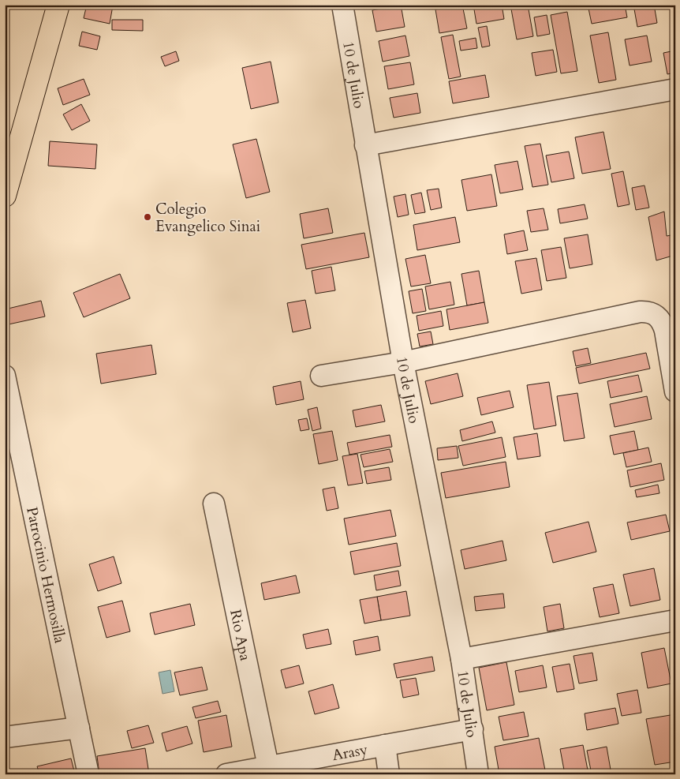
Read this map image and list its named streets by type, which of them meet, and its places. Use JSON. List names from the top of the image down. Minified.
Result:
{"streets":{"street":["10 de Julio","Patrocinio Hermosilla","Rio Apa","Arasy"]},"crossings":[["10 de Julio","Arasy"],["Rio Apa","Arasy"]],"places":["Colegio Evangelico Sinai"]}
